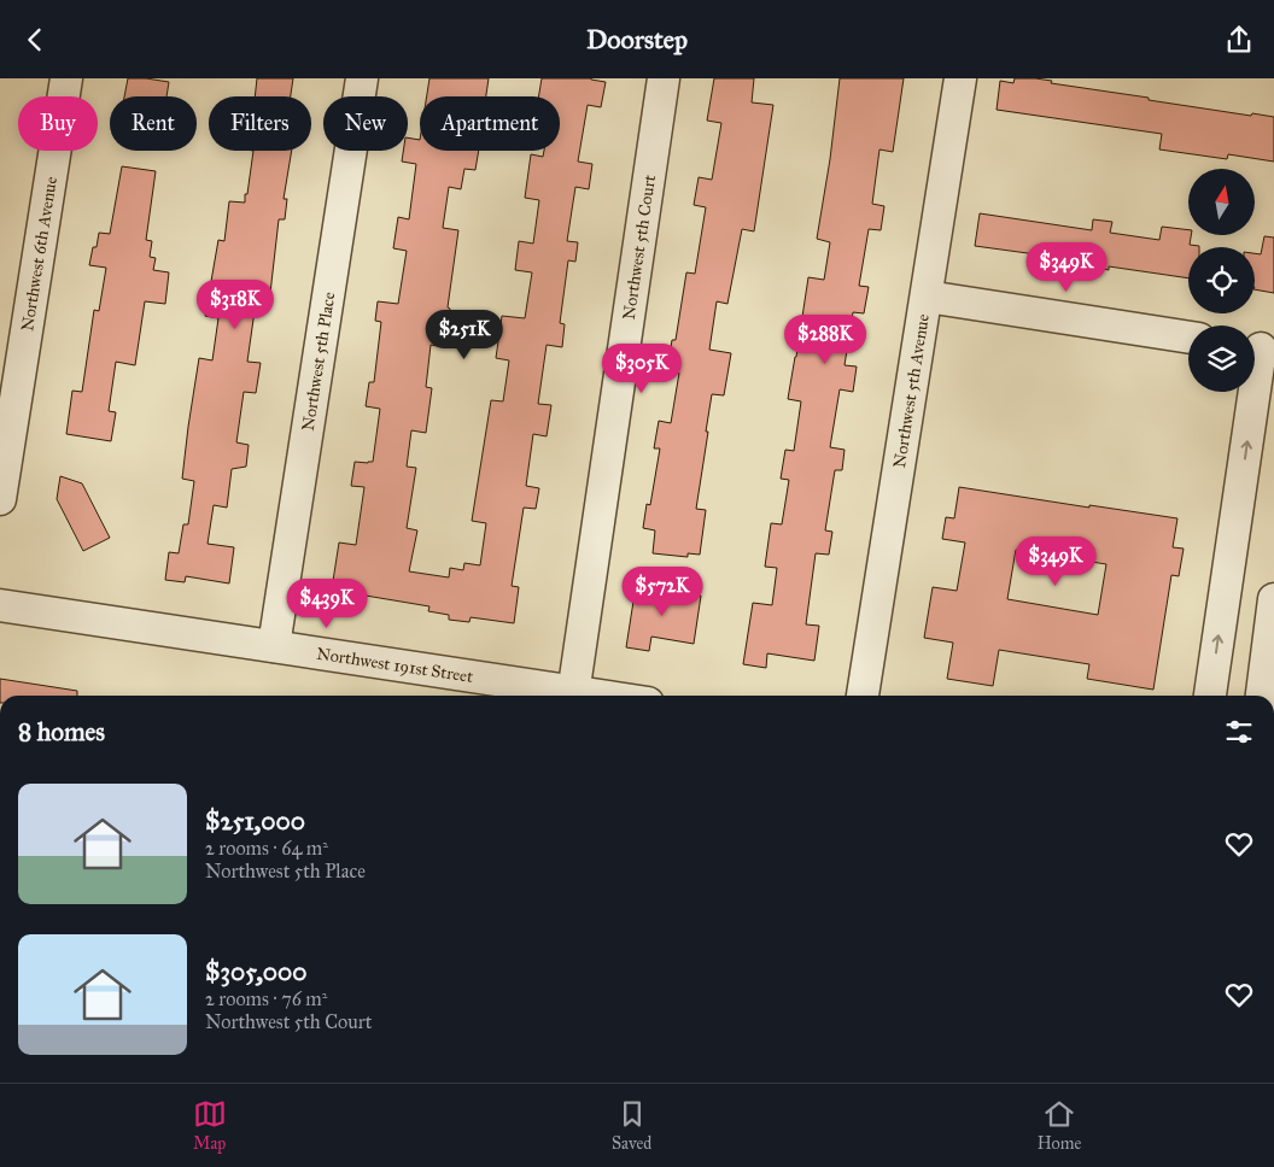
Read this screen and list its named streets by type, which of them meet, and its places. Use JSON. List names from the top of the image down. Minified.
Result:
{"streets":{"street":["Northwest 5th Court","Northwest 6th Avenue","Northwest 5th Place","Northwest 5th Avenue","Northwest 191st Street"]},"crossings":[["Northwest 5th Place","Northwest 191st Street"]],"north":"top","page":{"header":"Doorstep","chip":["Buy","Rent","Filters","New","Apartment"],"price":["$349K","$318K","$251K","$288K","$305K","$349K","$572K","$439K"],"heading":"8 homes","list":[{"name":"$251,000","note":"2 rooms · 64 m² · Northwest 5th Place"},{"name":"$305,000","note":"2 rooms · 76 m² · Northwest 5th Court"}],"tabs":["Map","Saved","Home"]}}
